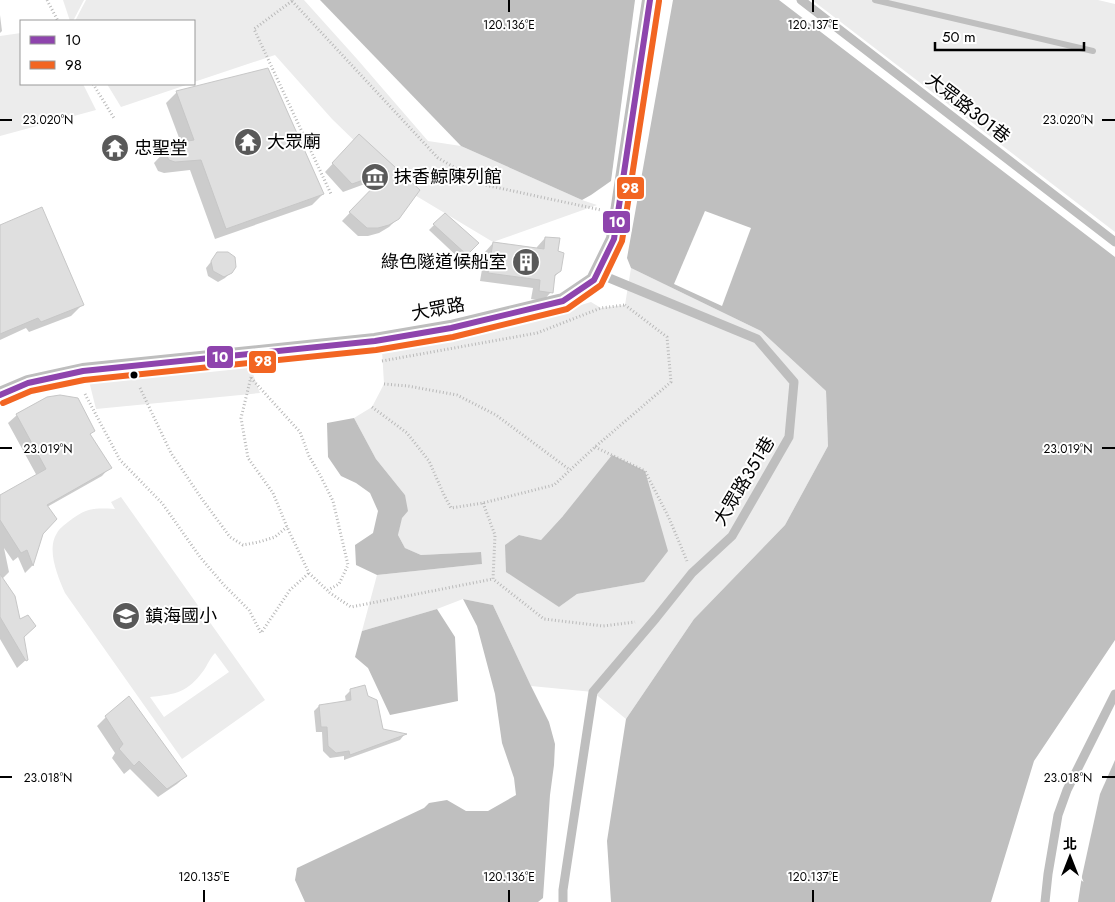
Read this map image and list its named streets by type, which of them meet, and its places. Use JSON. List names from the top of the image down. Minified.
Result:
{"streets":{"street":["大眾路"],"lane":["大眾路301巷","大眾路351巷"]},"crossings":[["大眾路","大眾路351巷"]],"places":{"temple":["大眾廟","忠聖堂"],"museum":["抹香鯨陳列館"],"building":["綠色隧道候船室"],"school or university":["鎮海國小"]},"lines":["transit line 10","transit line 98"],"legend":["10","98"],"scale_bar":"50 m","north":"top","coordinates":["120.136°E","120.137°E","23.020°N","23.019°N","23.018°N","120.135°E"]}
